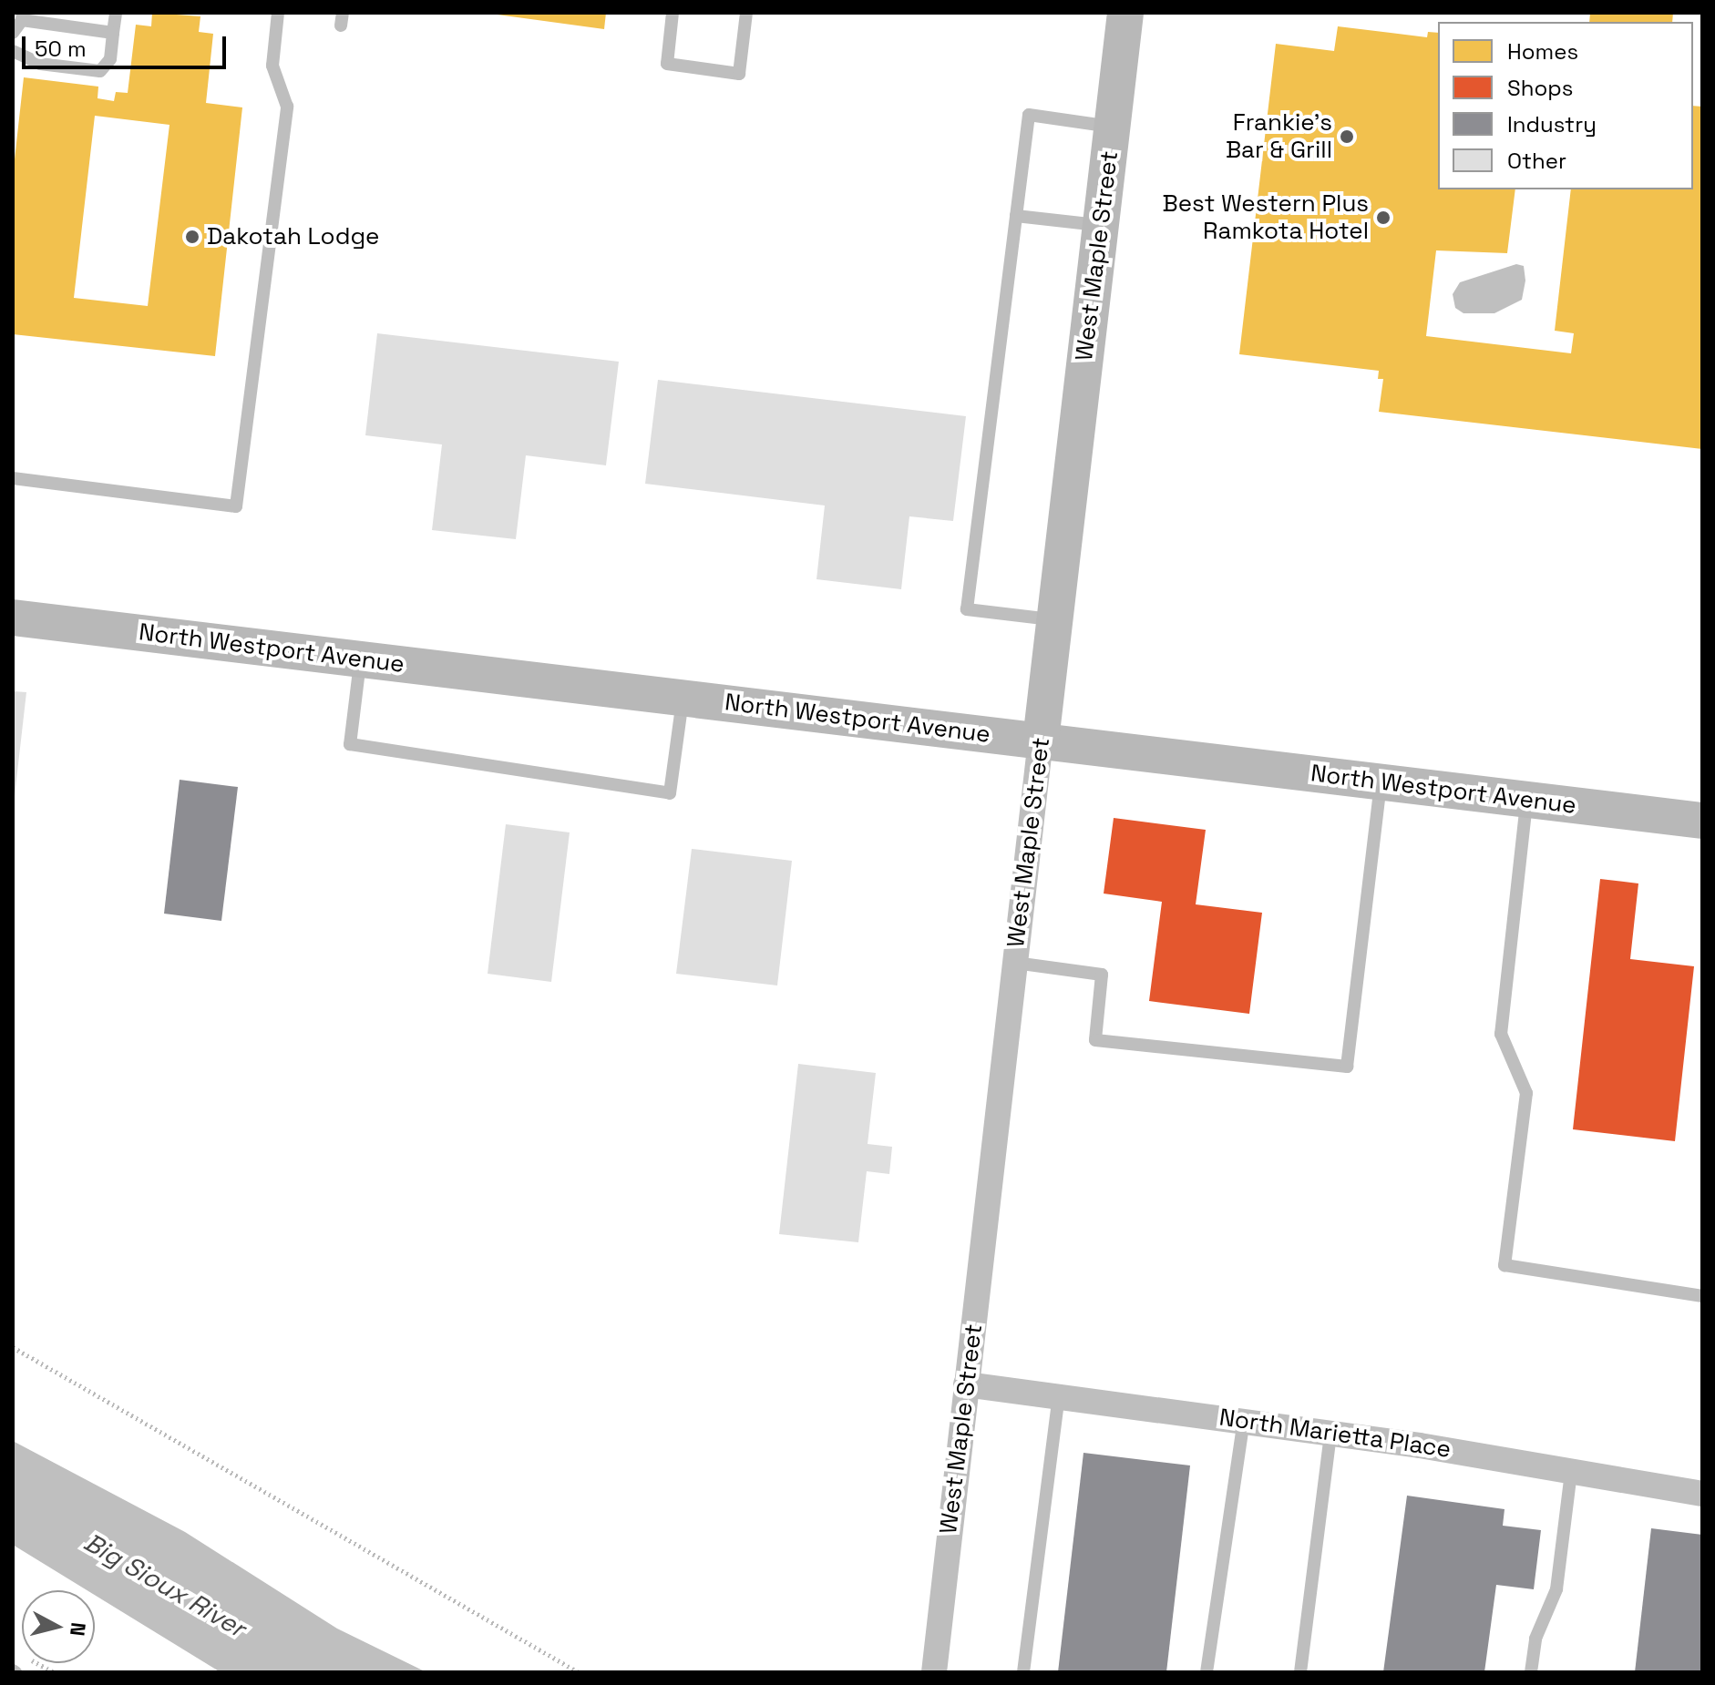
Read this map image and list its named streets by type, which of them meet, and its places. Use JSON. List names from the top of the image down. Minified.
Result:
{"streets":{"main road":["West Maple Street","North Westport Avenue"],"street":["North Marietta Place"]},"crossings":[["West Maple Street","North Westport Avenue"],["West Maple Street","North Marietta Place"]],"water":["Big Sioux River"],"places":["Frankie's Bar & Grill","Best Western Plus Ramkota Hotel","Dakotah Lodge"],"legend":["Homes","Shops","Industry","Other"],"scale_bar":"50 m","north":"right"}
